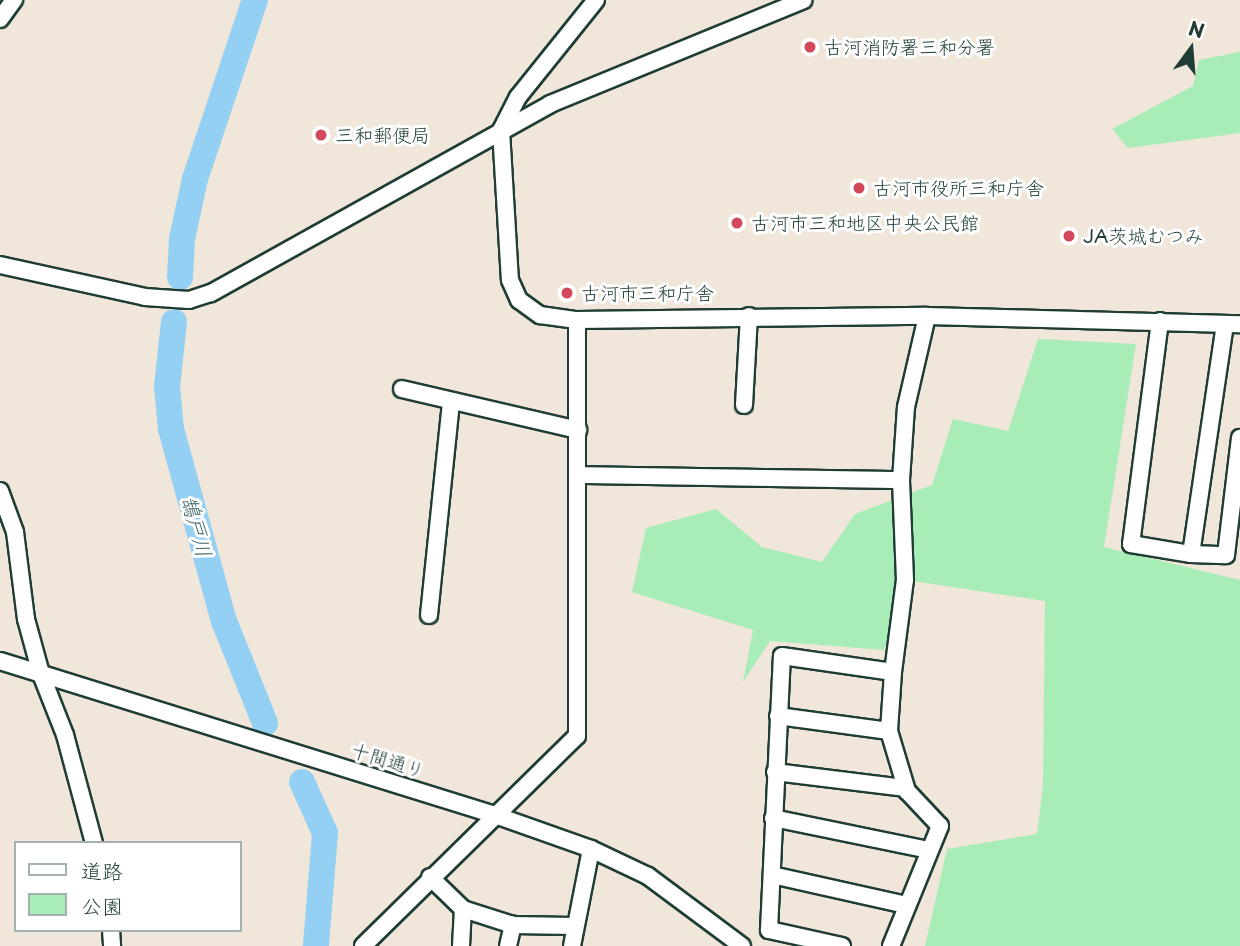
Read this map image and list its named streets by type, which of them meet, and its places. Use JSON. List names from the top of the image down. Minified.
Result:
{"streets":{"street":["十間通り"]},"water":["鵠戸川"],"places":["古河消防署三和分署","三和郵便局","古河市役所三和庁舎","古河市三和地区中央公民館","JA茨城むつみ","古河市三和庁舎"],"legend":["道路","公園"],"north":"top"}
